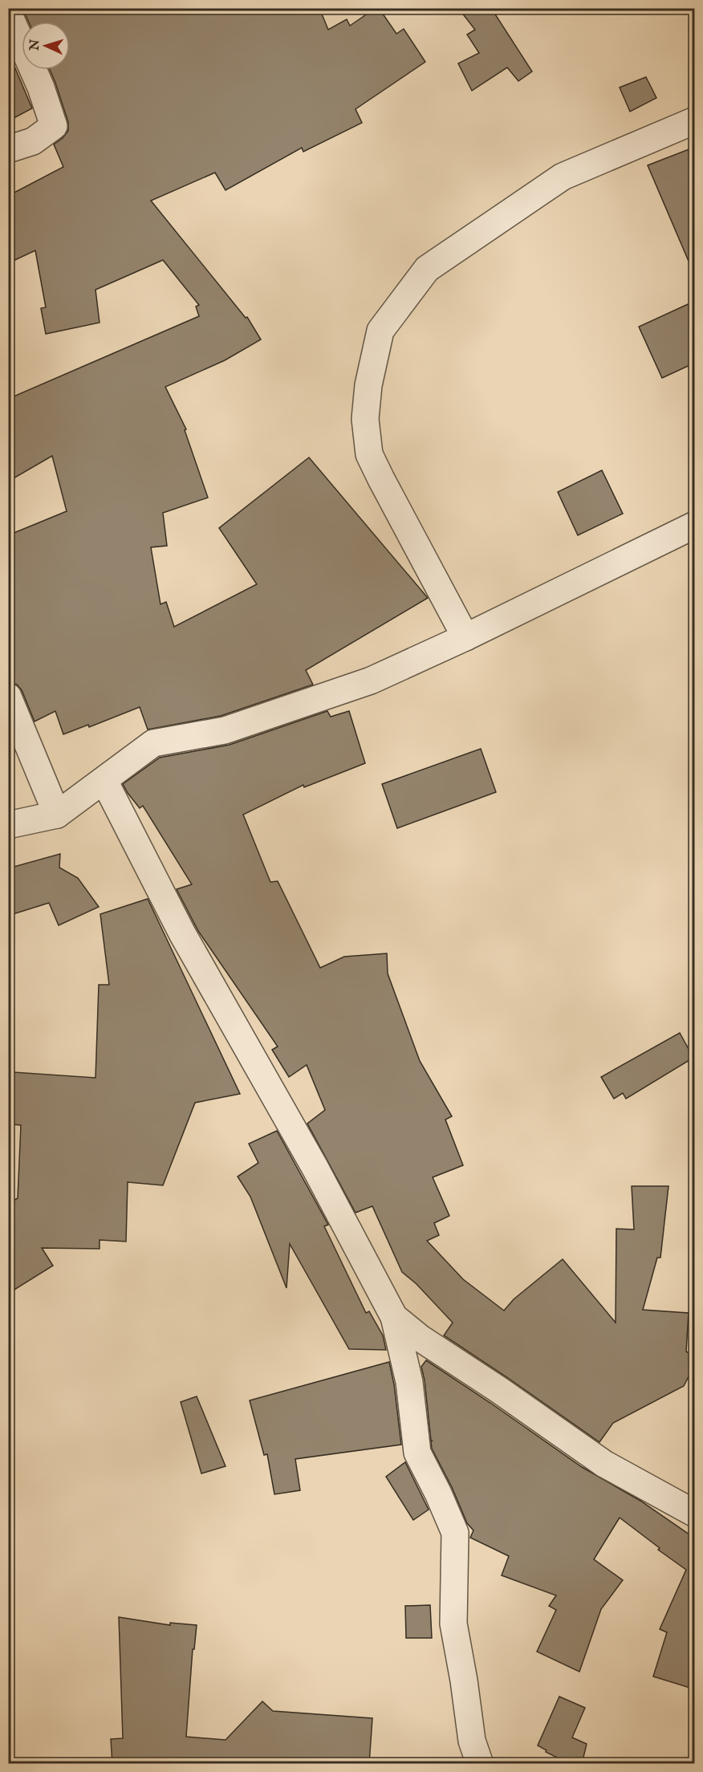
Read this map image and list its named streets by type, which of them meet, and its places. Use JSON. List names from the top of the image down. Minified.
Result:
{"north":"left"}
